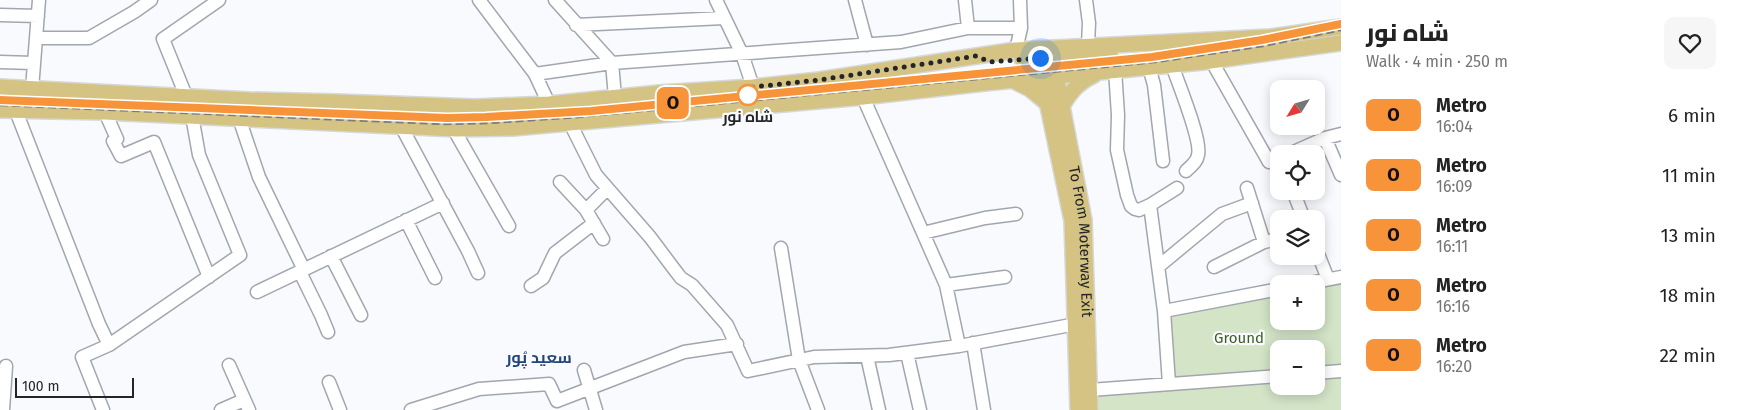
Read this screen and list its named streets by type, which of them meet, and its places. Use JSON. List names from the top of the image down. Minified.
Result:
{"streets":{"main road":["To From Moterway Exit"]},"districts":["سعید پُور"],"parks":["Ground"],"places":["شاہ نور"],"lines":["metro line O"],"scale_bar":"100 m","north":"bottom left","page":{"on_map":"O","heading":["شاہ نور","Walk · 4 min · 250 m"],"map_buttons":["+","−"],"list":[{"mark":"O","name":"Metro","note":"16:04","value":"6 min"},{"mark":"O","name":"Metro","note":"16:09","value":"11 min"},{"mark":"O","name":"Metro","note":"16:11","value":"13 min"},{"mark":"O","name":"Metro","note":"16:16","value":"18 min"},{"mark":"O","name":"Metro","note":"16:20","value":"22 min"}],"scale":"100 m"}}
